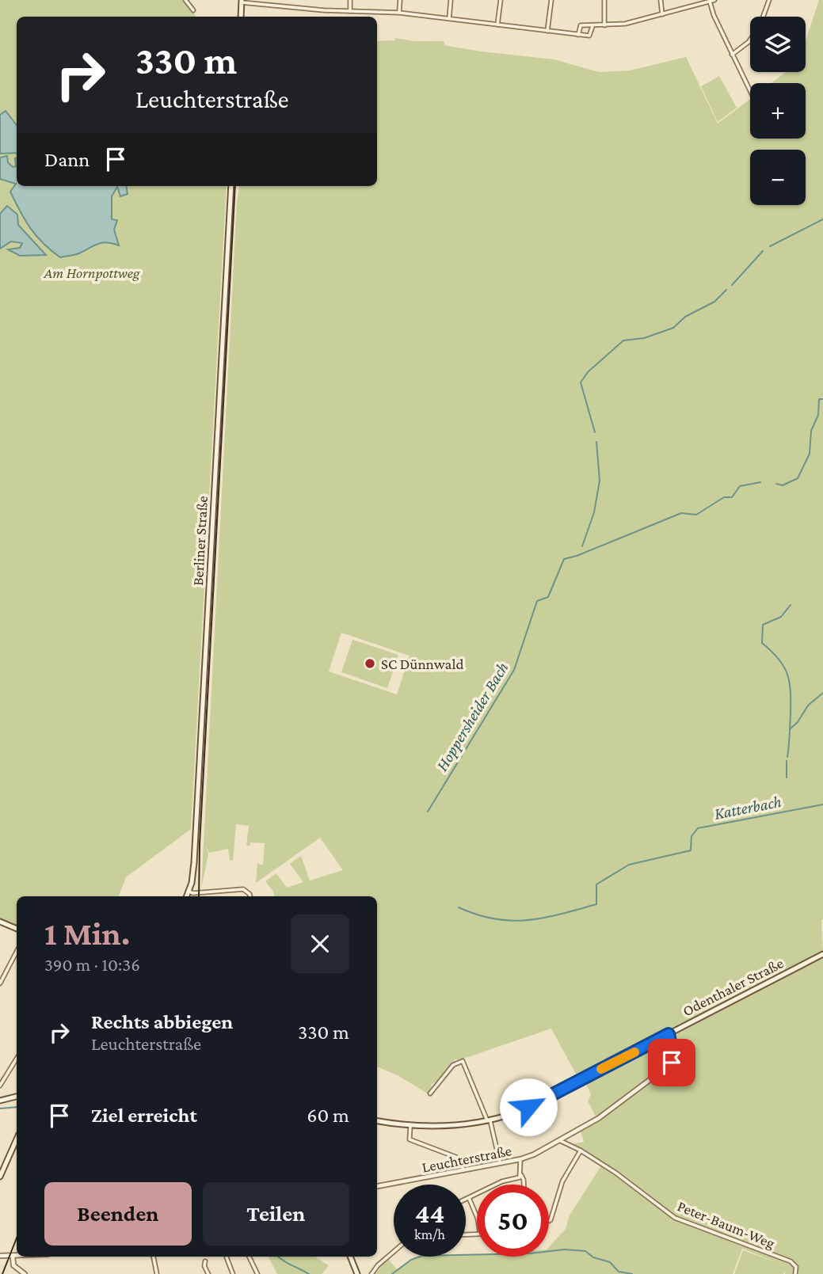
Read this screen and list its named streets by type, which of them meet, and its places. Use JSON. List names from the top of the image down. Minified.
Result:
{"streets":{"main road":["Berliner Straße","Odenthaler Straße"],"street":["Leuchterstraße","Peter-Baum-Weg"]},"crossings":[["Odenthaler Straße","Leuchterstraße"],["Leuchterstraße","Peter-Baum-Weg"]],"water":["Hoppersheider Bach","Katterbach"],"parks":["Am Hornpottweg"],"places":["SC Dünnwald"],"page":{"map_buttons":["+","−"],"turn":["330 m","Leuchterstraße"],"then":"Dann","heading":["1 Min.","390 m · 10:36"],"list":[{"name":"Rechts abbiegen","note":"Leuchterstraße","value":"330 m"},{"name":"Ziel erreicht","value":"60 m"}],"buttons":["Beenden","Teilen"],"speed":"44 km/h","limit":"50"}}
